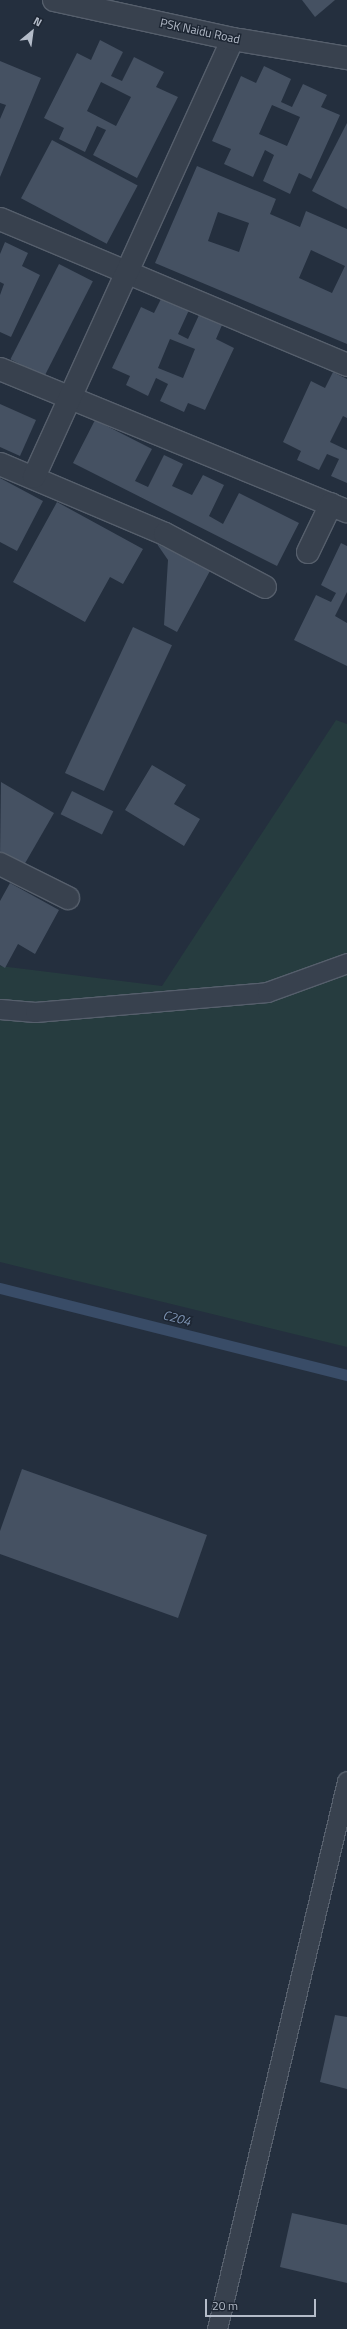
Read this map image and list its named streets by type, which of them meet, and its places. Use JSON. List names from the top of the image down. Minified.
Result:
{"streets":{"street":["PSK Naidu Road"]},"water":["C204"],"scale_bar":"20 m","north":"top right"}
